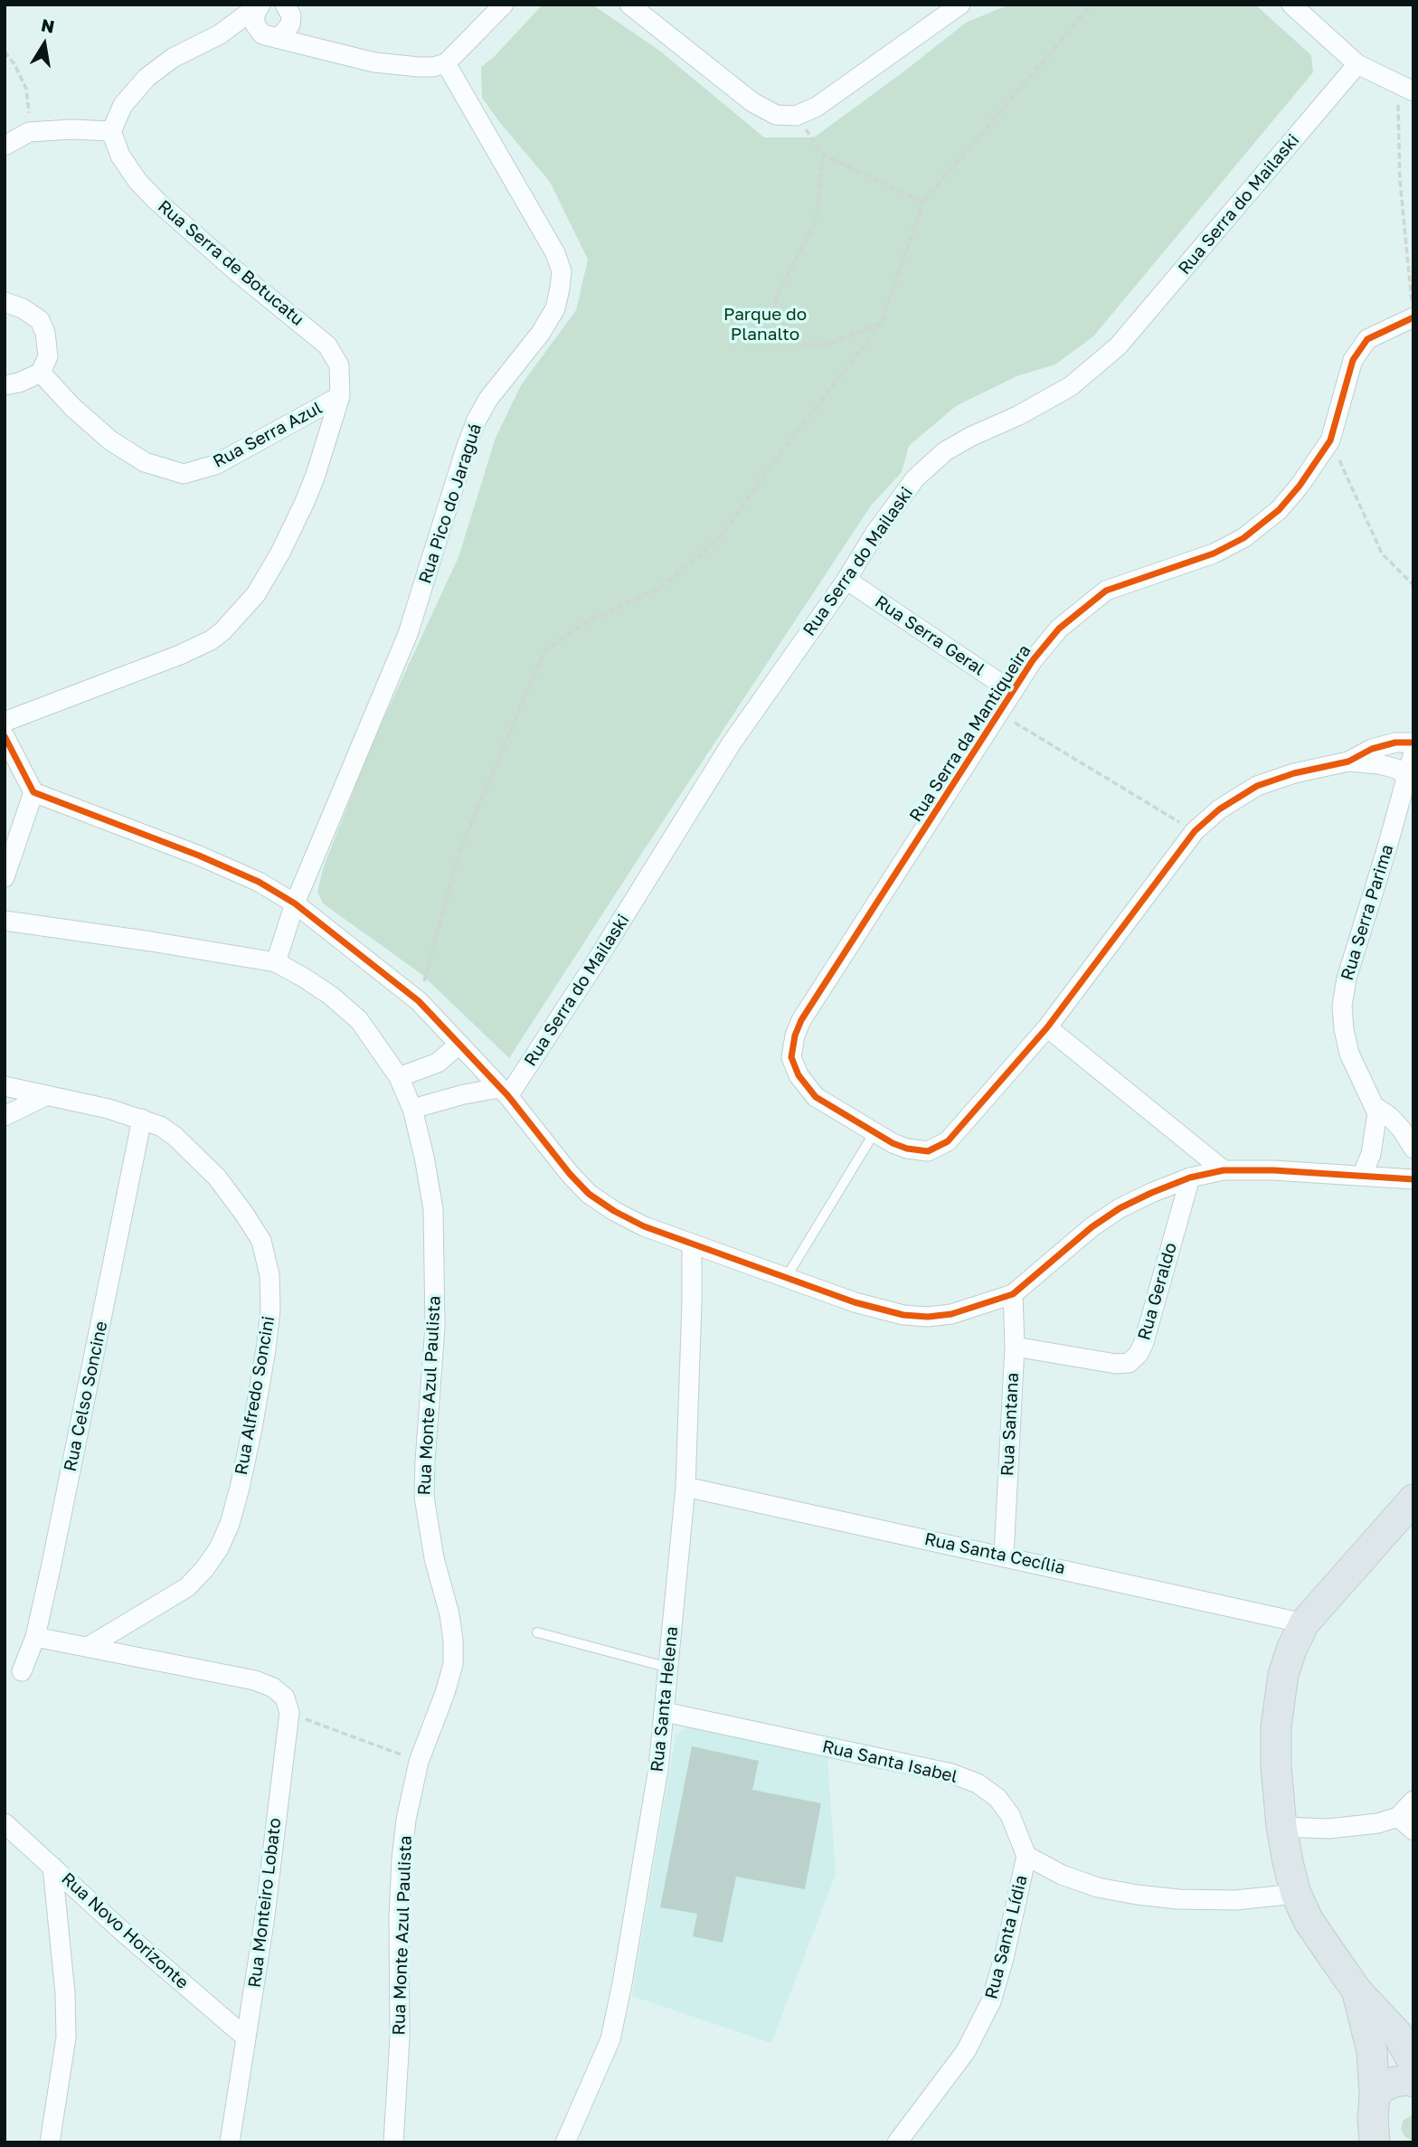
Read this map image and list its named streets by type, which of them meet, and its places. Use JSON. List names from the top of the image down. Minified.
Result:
{"streets":{"street":["Rua Serra do Mailaski","Rua Serra de Botucatu","Rua Serra Azul","Rua Pico do Jaraguá","Rua Serra Geral","Rua Serra da Mantiqueira","Rua Serra Parima","Rua Geraldo","Rua Alfredo Soncini","Rua Monte Azul Paulista","Rua Celso Soncine","Rua Santana","Rua Santa Cecília","Rua Santa Helena","Rua Santa Isabel","Rua Monteiro Lobato","Rua Novo Horizonte","Rua Santa Lídia"]},"crossings":[["Rua Serra do Mailaski","Rua Serra Geral"],["Rua Serra de Botucatu","Rua Serra Azul"],["Rua Pico do Jaraguá","Rua Monte Azul Paulista"],["Rua Serra Geral","Rua Serra da Mantiqueira"],["Rua Geraldo","Rua Santana"],["Rua Alfredo Soncini","Rua Celso Soncine"],["Rua Santana","Rua Santa Cecília"],["Rua Santa Cecília","Rua Santa Helena"],["Rua Santa Helena","Rua Santa Isabel"],["Rua Santa Isabel","Rua Santa Lídia"],["Rua Monteiro Lobato","Rua Novo Horizonte"]],"parks":["Parque do Planalto"],"north":"top"}
